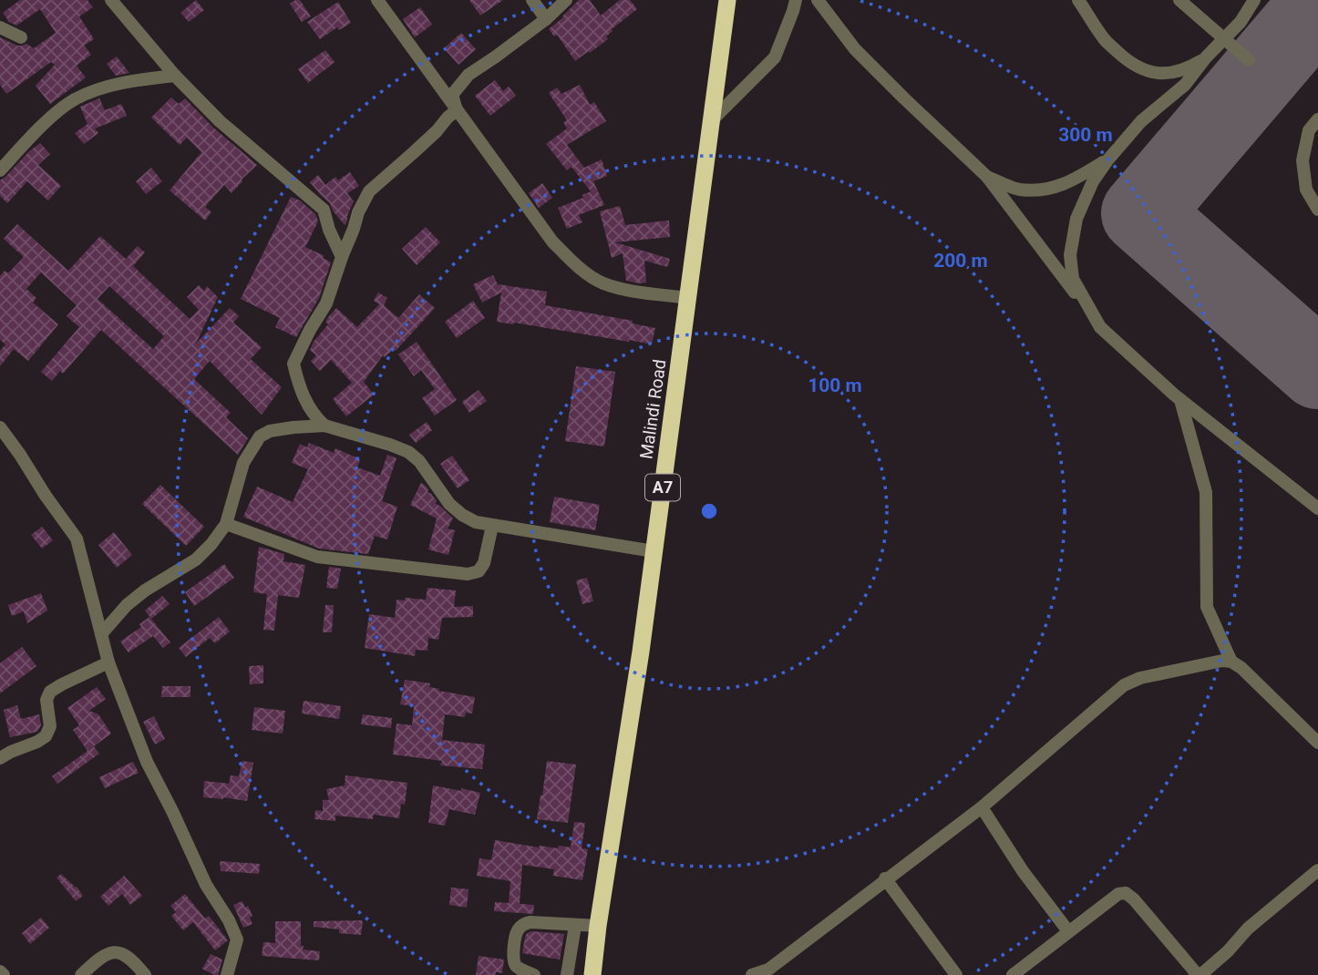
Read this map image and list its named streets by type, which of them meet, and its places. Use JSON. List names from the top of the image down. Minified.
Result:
{"streets":{"highway":["Malindi Road","A7"]},"rings":["300 m","200 m","100 m"]}
